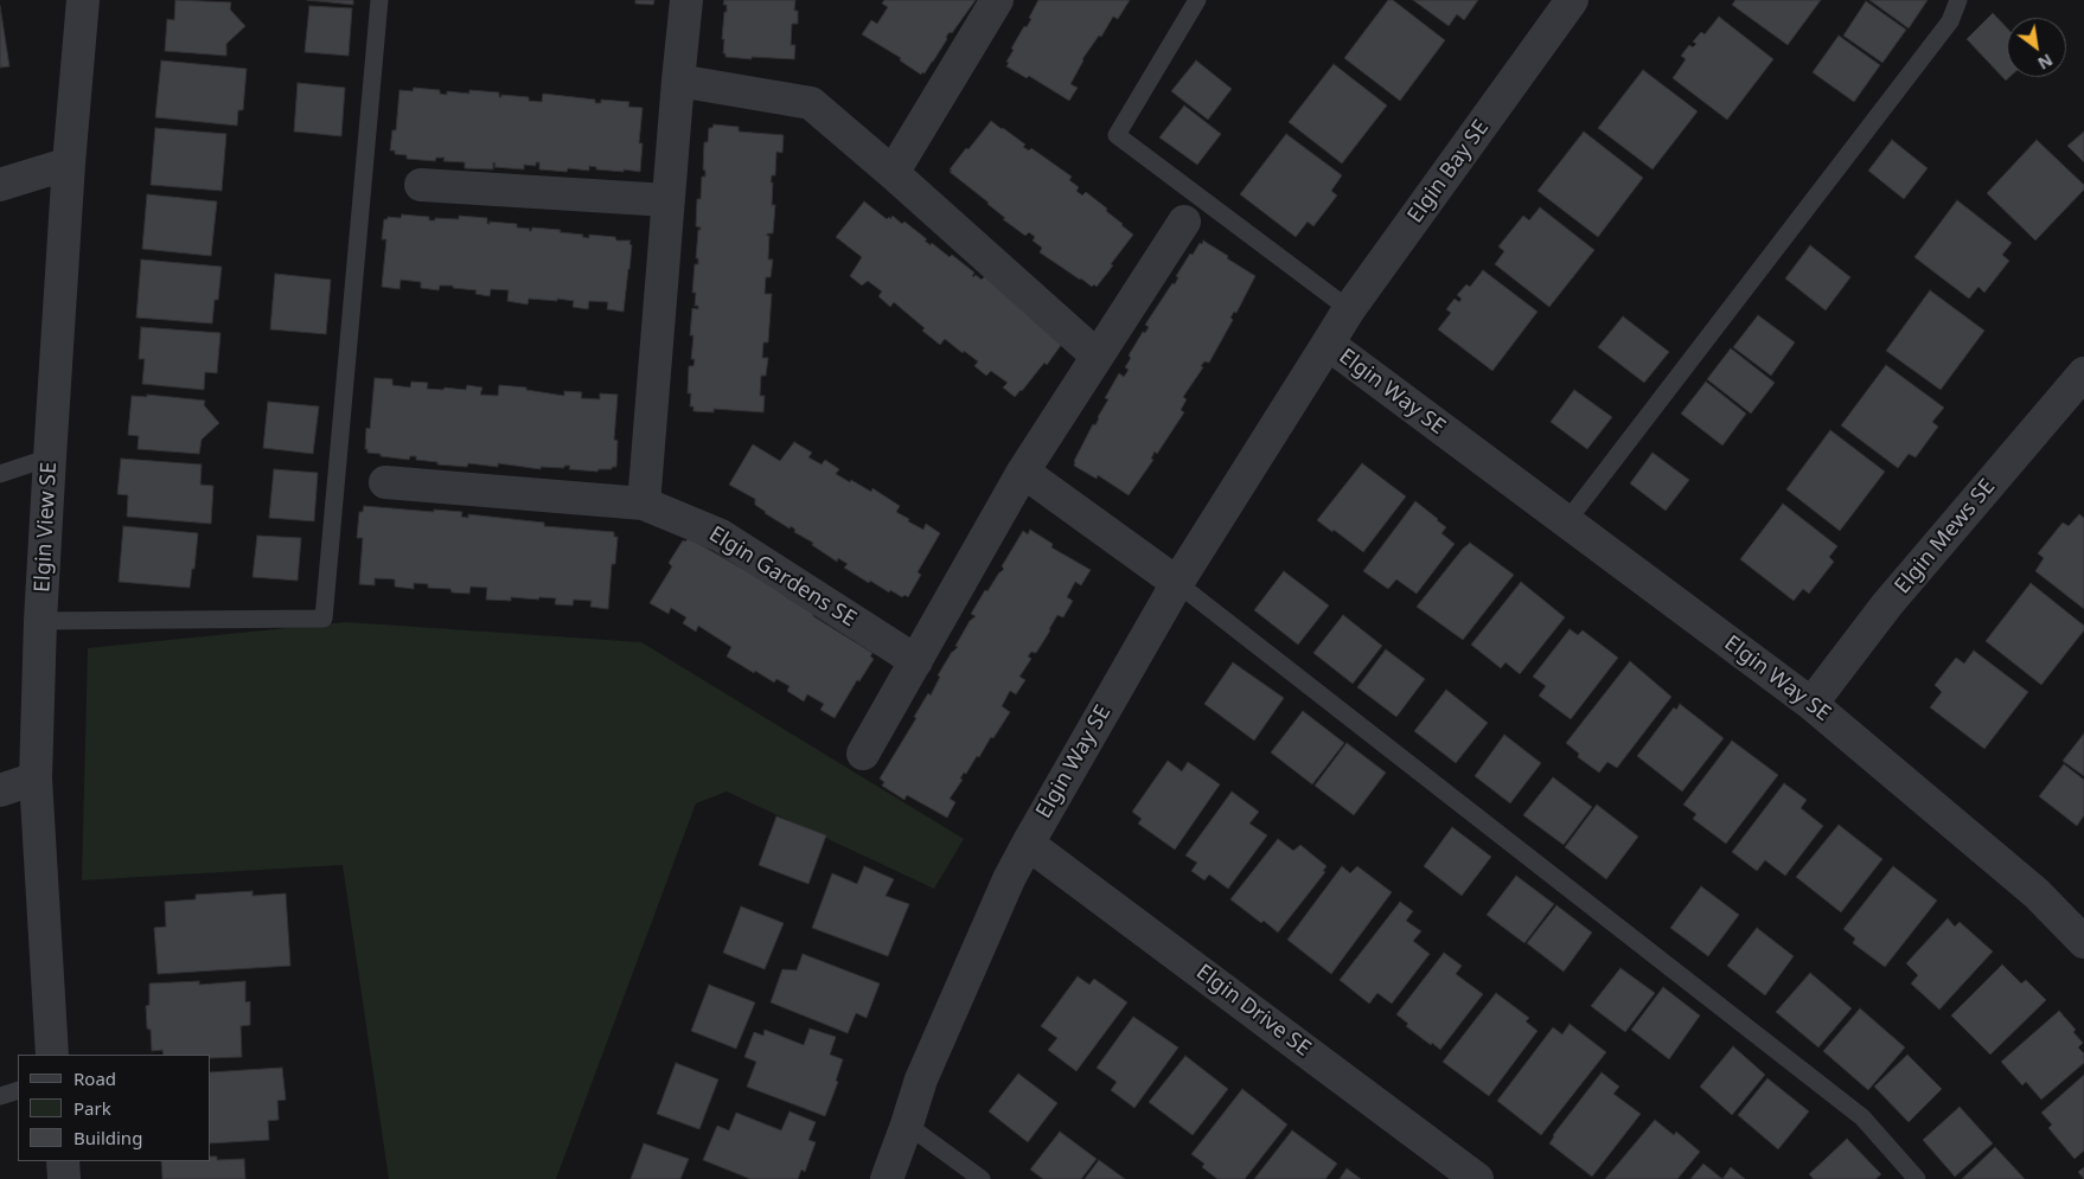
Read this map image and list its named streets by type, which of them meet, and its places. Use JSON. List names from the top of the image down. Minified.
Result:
{"streets":{"street":["Elgin Bay SE","Elgin Way SE","Elgin View SE","Elgin Mews SE","Elgin Gardens SE","Elgin Drive SE"]},"crossings":[["Elgin Bay SE","Elgin Way SE"],["Elgin Way SE","Elgin Mews SE"],["Elgin Way SE","Elgin Drive SE"]],"legend":["Road","Park","Building"],"north":"bottom right"}
